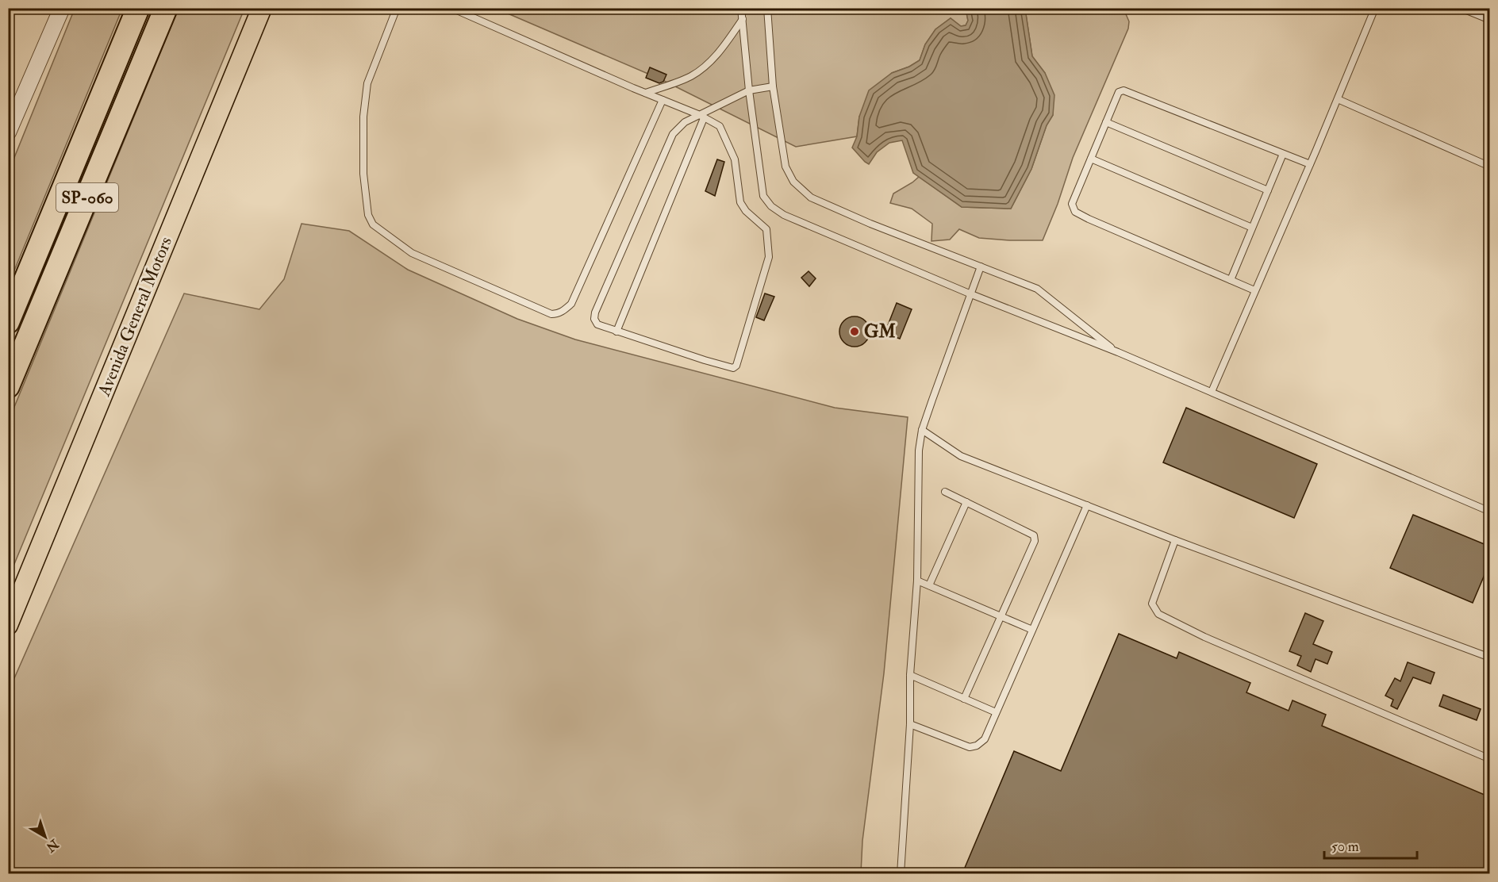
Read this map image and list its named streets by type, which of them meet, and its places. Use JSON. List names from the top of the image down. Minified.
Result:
{"streets":{"highway":["SP-060"],"main road":["Avenida General Motors"]},"places":["GM"],"scale_bar":"50 m","north":"bottom right"}
